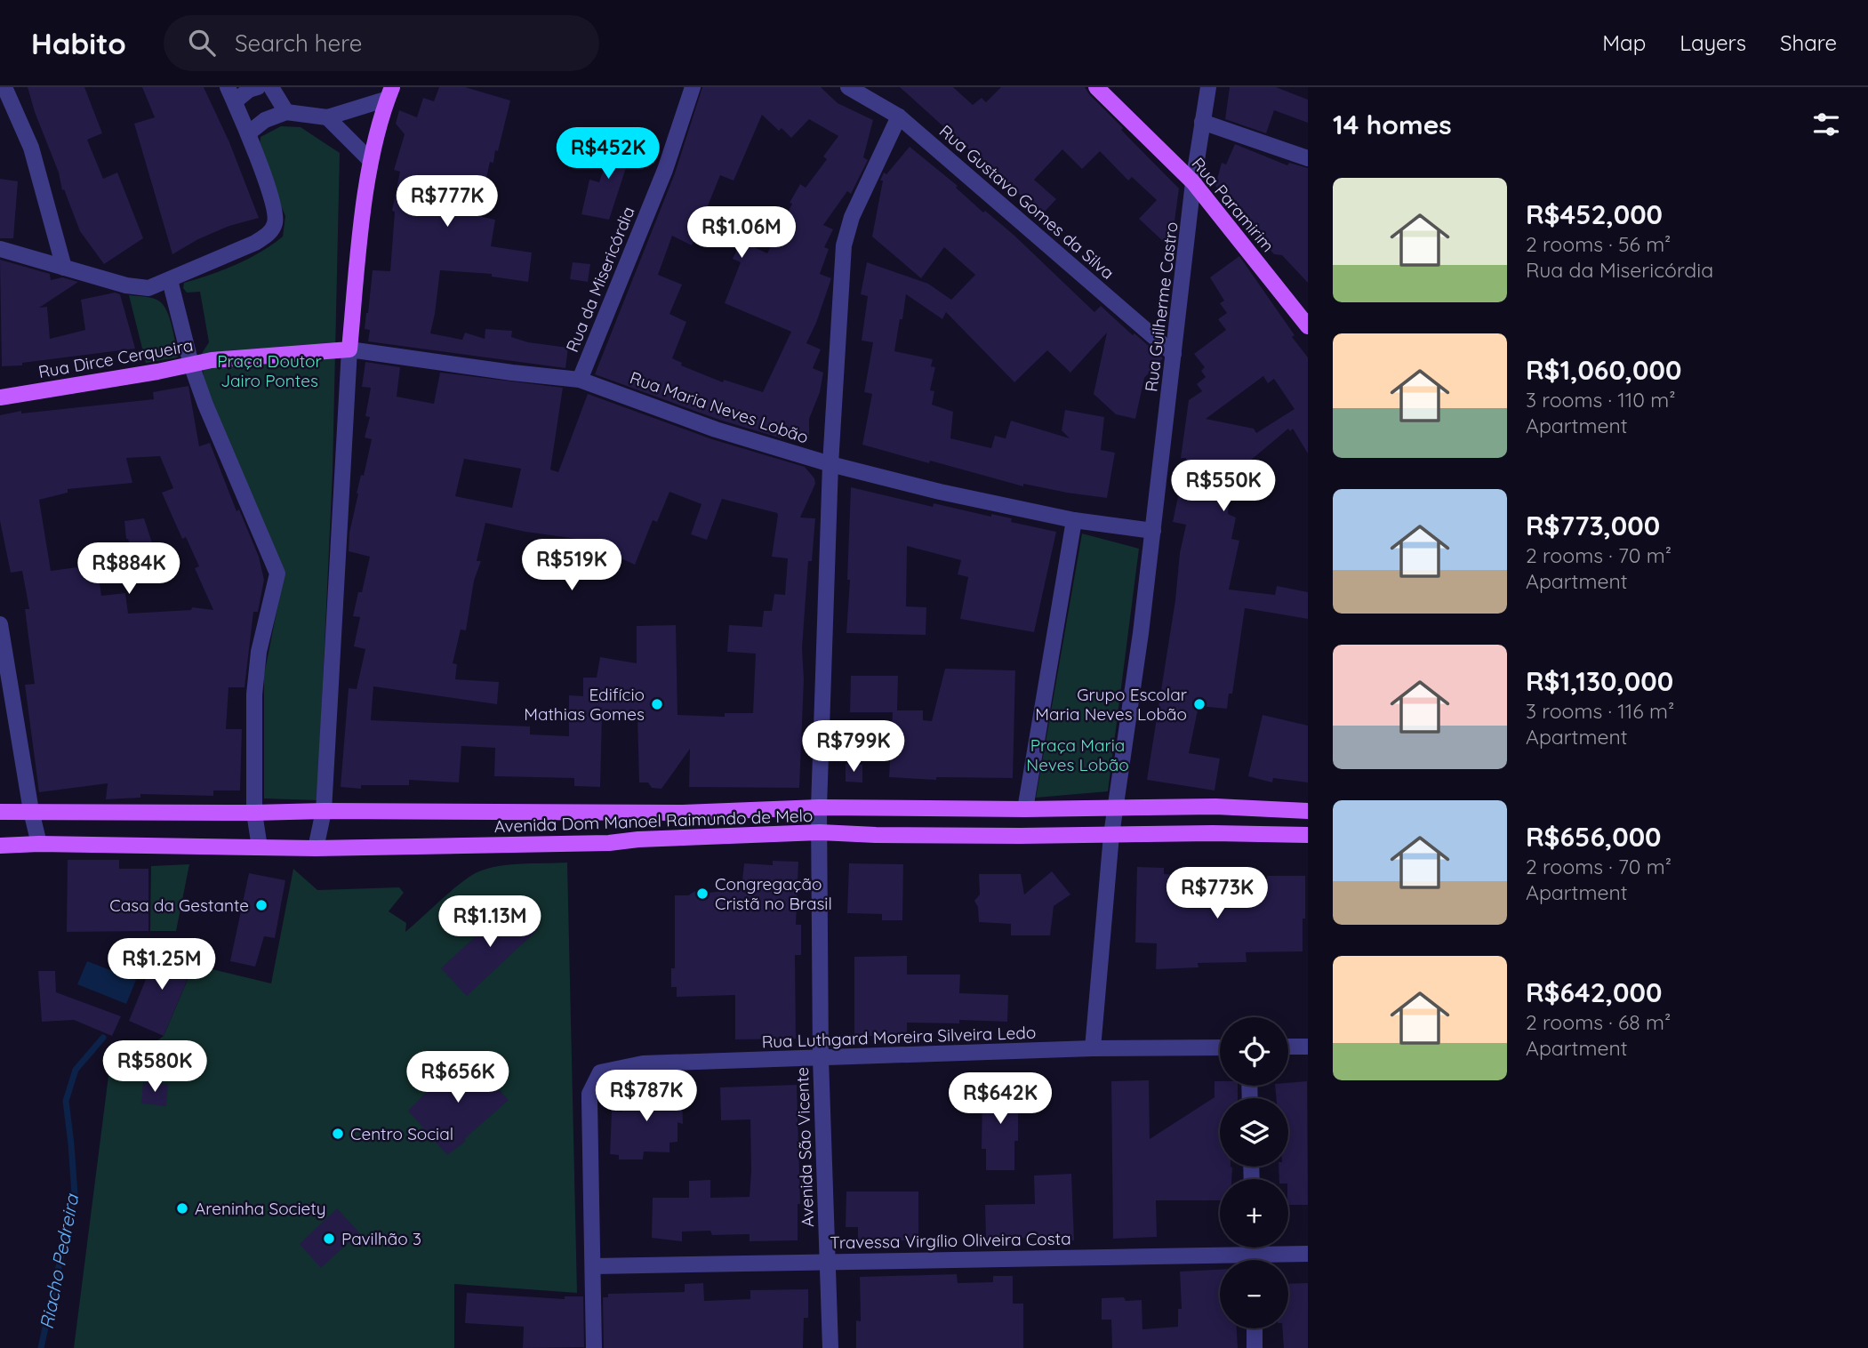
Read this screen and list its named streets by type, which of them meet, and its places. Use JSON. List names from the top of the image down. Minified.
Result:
{"streets":{"main road":["Rua Paramirim","Rua Dirce Cerqueira","Avenida Dom Manoel Raimundo de Melo"],"street":["Rua Gustavo Gomes da Silva","Rua da Misericórdia","Rua Guilherme Castro","Rua Maria Neves Lobão","Rua Luthgard Moreira Silveira Ledo","Avenida São Vicente","Travessa Virgílio Oliveira Costa"]},"crossings":[["Rua Gustavo Gomes da Silva","Rua Guilherme Castro"],["Rua Gustavo Gomes da Silva","Avenida São Vicente"],["Rua Paramirim","Rua Guilherme Castro"],["Rua da Misericórdia","Rua Maria Neves Lobão"],["Rua Dirce Cerqueira","Rua Maria Neves Lobão"],["Rua Maria Neves Lobão","Avenida São Vicente"],["Avenida Dom Manoel Raimundo de Melo","Avenida São Vicente"],["Rua Luthgard Moreira Silveira Ledo","Avenida São Vicente"],["Rua Luthgard Moreira Silveira Ledo","Travessa Virgílio Oliveira Costa"],["Avenida São Vicente","Travessa Virgílio Oliveira Costa"]],"water":["Riacho Pedreira"],"parks":["Praça Doutor Jairo Pontes","Praça Maria Neves Lobão"],"places":["Edifício Mathias Gomes","Grupo Escolar Maria Neves Lobão","Congregação Cristã no Brasil","Casa da Gestante","Centro Social","Areninha Society","Pavilhão 3"],"page":{"header":"Habito","search":"Search here","nav":["Map","Layers","Share"],"heading":"14 homes","price":["R$452K","R$777K","R$1.06M","R$550K","R$519K","R$884K","R$799K","R$773K","R$1.13M","R$1.25M","R$580K","R$656K","R$787K","R$642K"],"list":[{"name":"R$452,000","note":"2 rooms · 56 m² · Rua da Misericórdia"},{"name":"R$1,060,000","note":"3 rooms · 110 m² · Apartment"},{"name":"R$773,000","note":"2 rooms · 70 m² · Apartment"},{"name":"R$1,130,000","note":"3 rooms · 116 m² · Apartment"},{"name":"R$656,000","note":"2 rooms · 70 m² · Apartment"},{"name":"R$642,000","note":"2 rooms · 68 m² · Apartment"}],"map_buttons":["+","−"]}}
